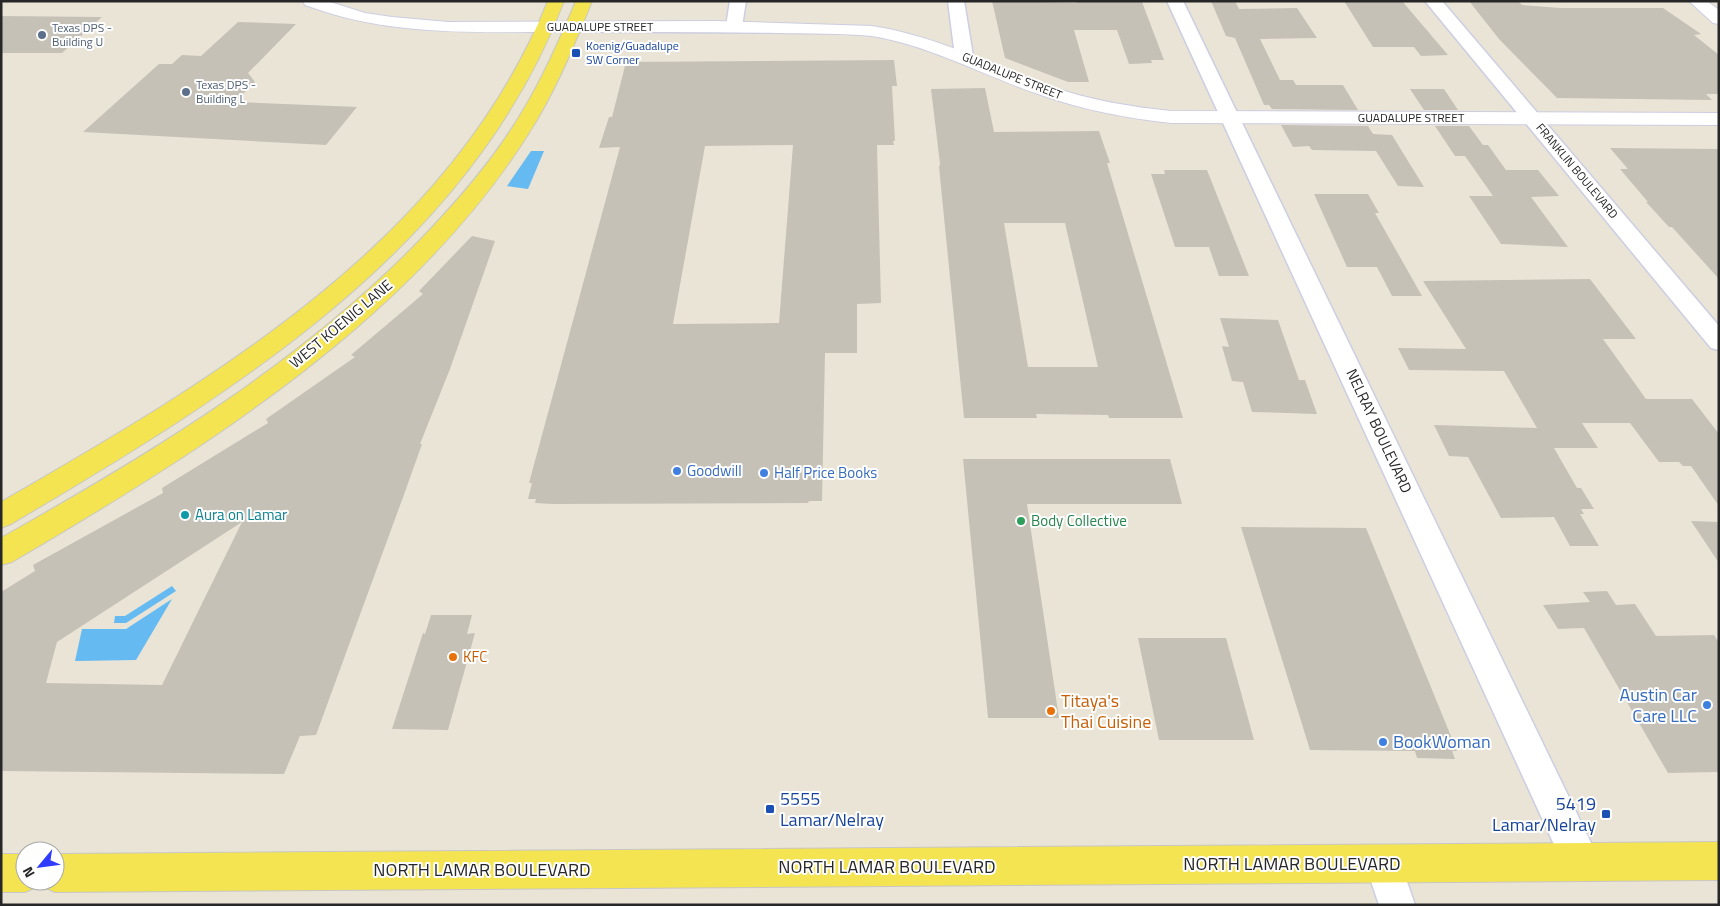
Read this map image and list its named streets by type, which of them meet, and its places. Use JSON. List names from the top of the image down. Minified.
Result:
{"streets":{"main road":["WEST KOENIG LANE","NORTH LAMAR BOULEVARD"],"street":["GUADALUPE STREET","FRANKLIN BOULEVARD","NELRAY BOULEVARD"]},"crossings":[["GUADALUPE STREET","FRANKLIN BOULEVARD"],["GUADALUPE STREET","WEST KOENIG LANE"],["GUADALUPE STREET","NELRAY BOULEVARD"],["NELRAY BOULEVARD","NORTH LAMAR BOULEVARD"]],"places":{"other":["Texas DPS - Building U","Texas DPS - Building L","Goodwill","Half Price Books","Aura on Lamar","Body Collective","KFC","Austin Car Care LLC","Titaya's Thai Cuisine","BookWoman"],"transit":["Koenig/Guadalupe SW Corner","5555 Lamar/Nelray","5419 Lamar/Nelray"]},"north":"bottom left"}
